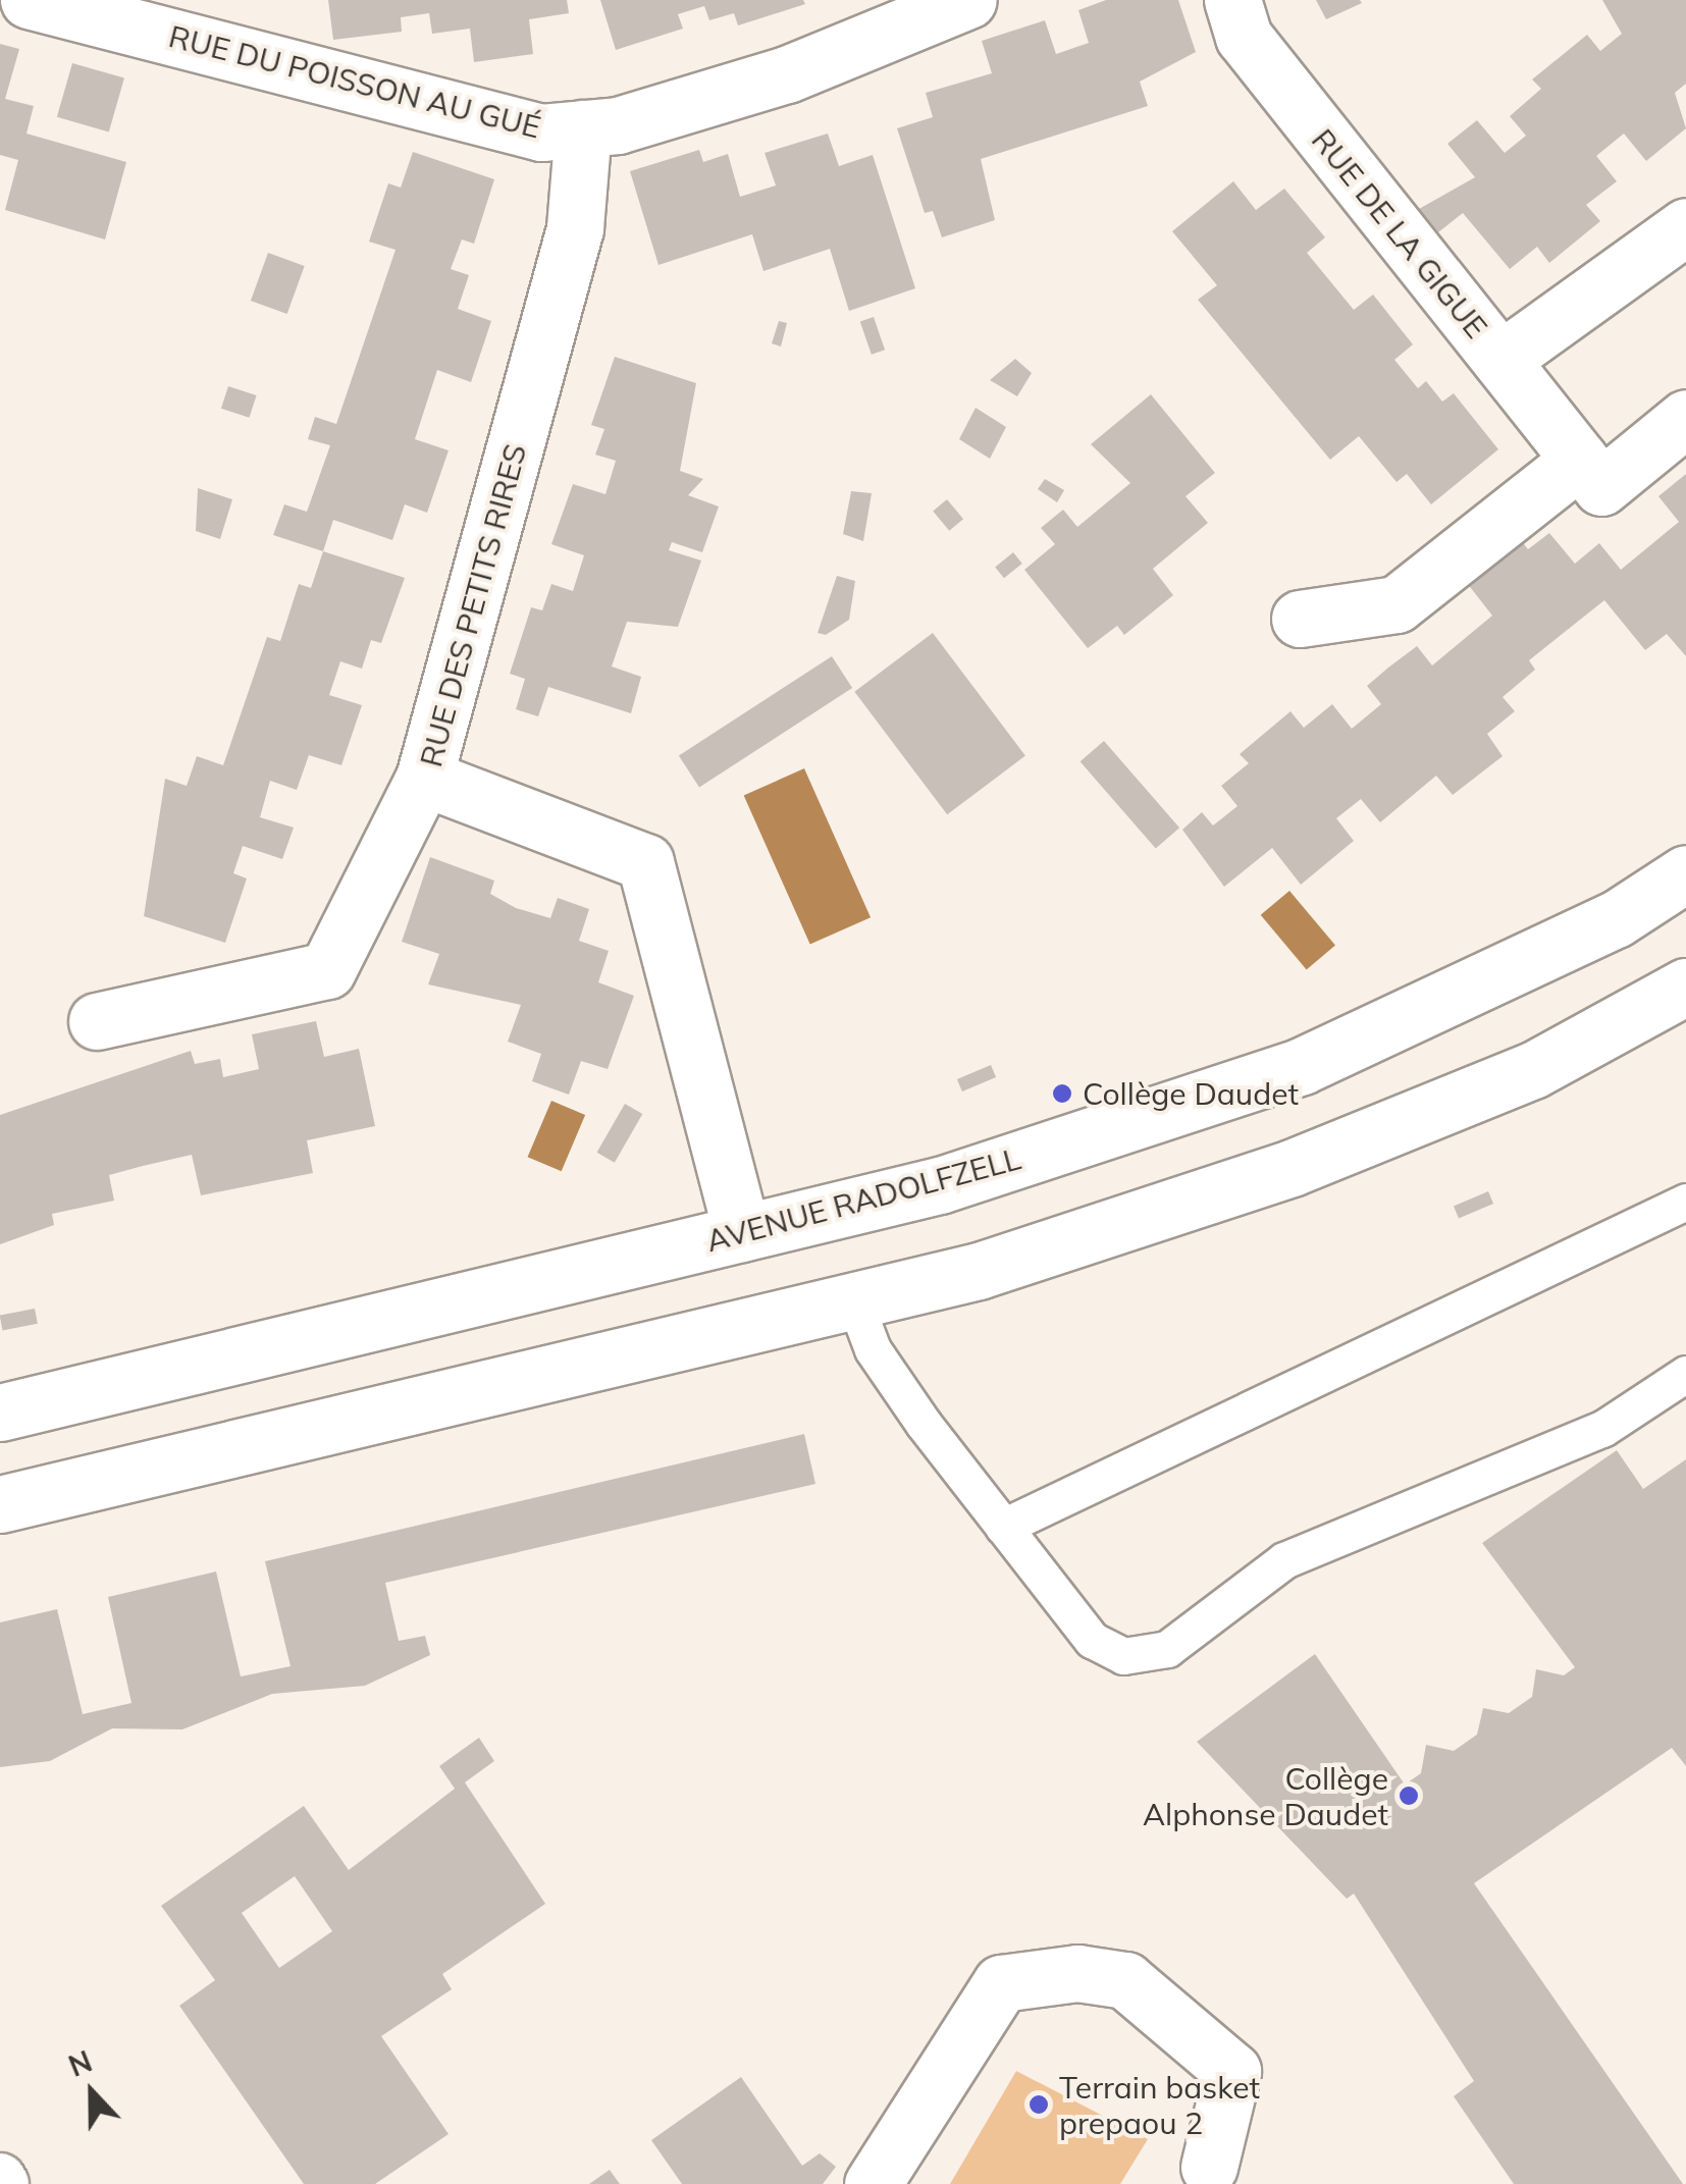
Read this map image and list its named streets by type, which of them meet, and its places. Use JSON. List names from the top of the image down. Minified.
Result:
{"streets":{"street":["RUE DU POISSON AU GUÉ","RUE DE LA GIGUE","RUE DES PETITS RIRES","AVENUE RADOLFZELL"]},"crossings":[["RUE DU POISSON AU GUÉ","RUE DES PETITS RIRES"],["RUE DES PETITS RIRES","AVENUE RADOLFZELL"]],"places":["Collège Daudet","Collège Alphonse Daudet","Terrain basket prepaou 2"],"north":"top"}
